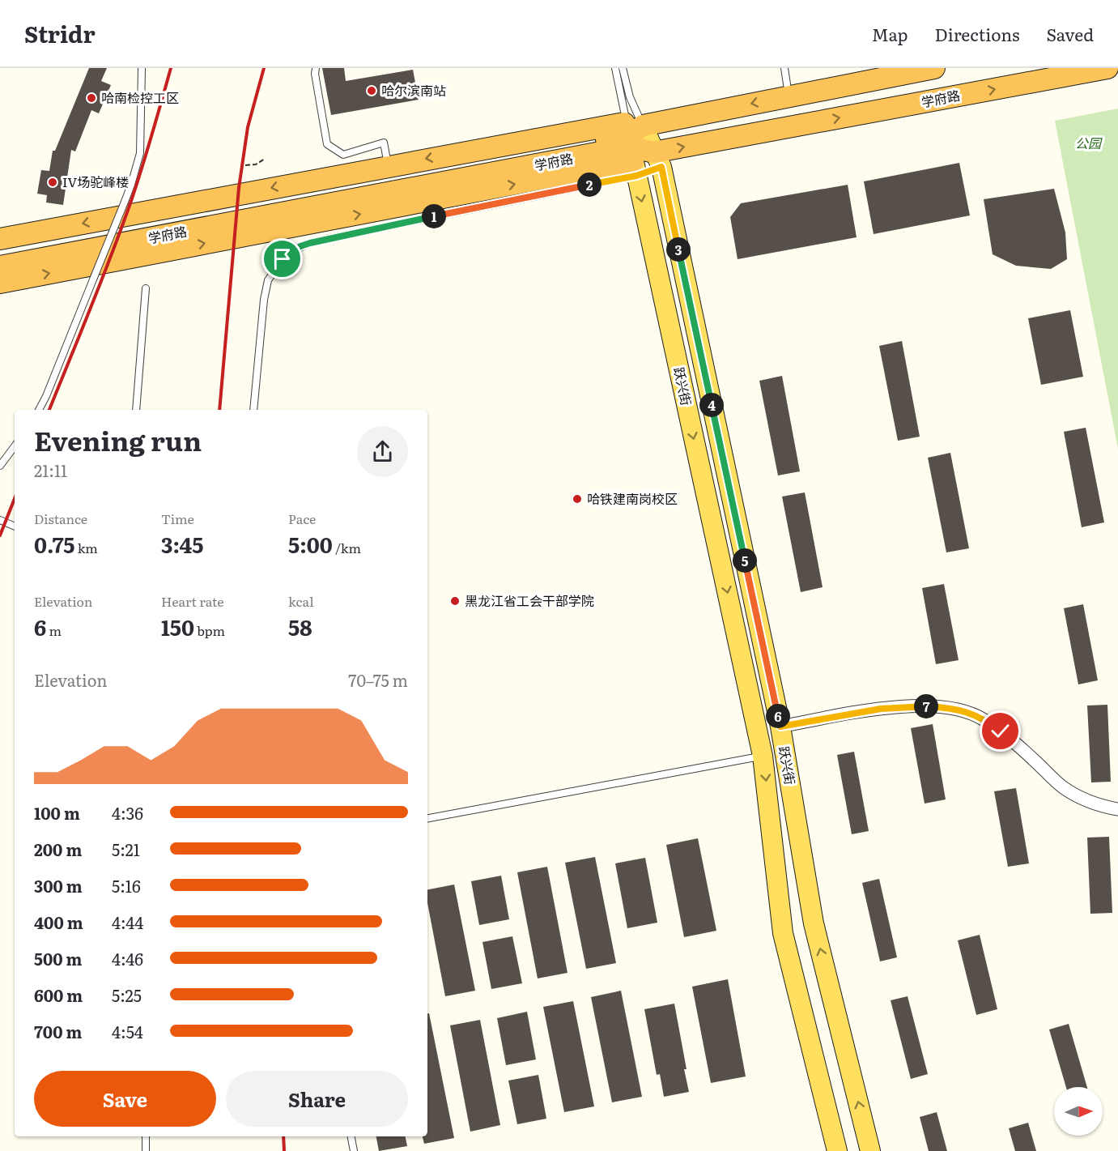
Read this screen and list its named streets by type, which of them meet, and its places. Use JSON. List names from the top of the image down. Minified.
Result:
{"streets":{"highway":["学府路"],"main road":["跃兴街"]},"crossings":[["学府路","跃兴街"]],"parks":["公园"],"places":["哈尔滨南站","哈南检控工区","IV场驼峰楼","哈铁建南岗校区","黑龙江省工会干部学院"],"north":"right","page":{"header":"Stridr","nav":["Map","Directions","Saved"],"pins":["2","1","3","4","5","7","6"],"heading":["Evening run","21:11"],"stats":[["Distance","0.75 km"],["Time","3:45"],["Pace","5:00 /km"],["Elevation","6 m"],["Heart rate","150 bpm"],["kcal","58"]],"chart":["Elevation","70–75 m"],"list":[{"name":"100 m","note":"4:36"},{"name":"200 m","note":"5:21"},{"name":"300 m","note":"5:16"},{"name":"400 m","note":"4:44"},{"name":"500 m","note":"4:46"},{"name":"600 m","note":"5:25"},{"name":"700 m","note":"4:54"}],"buttons":["Save","Share"]}}
